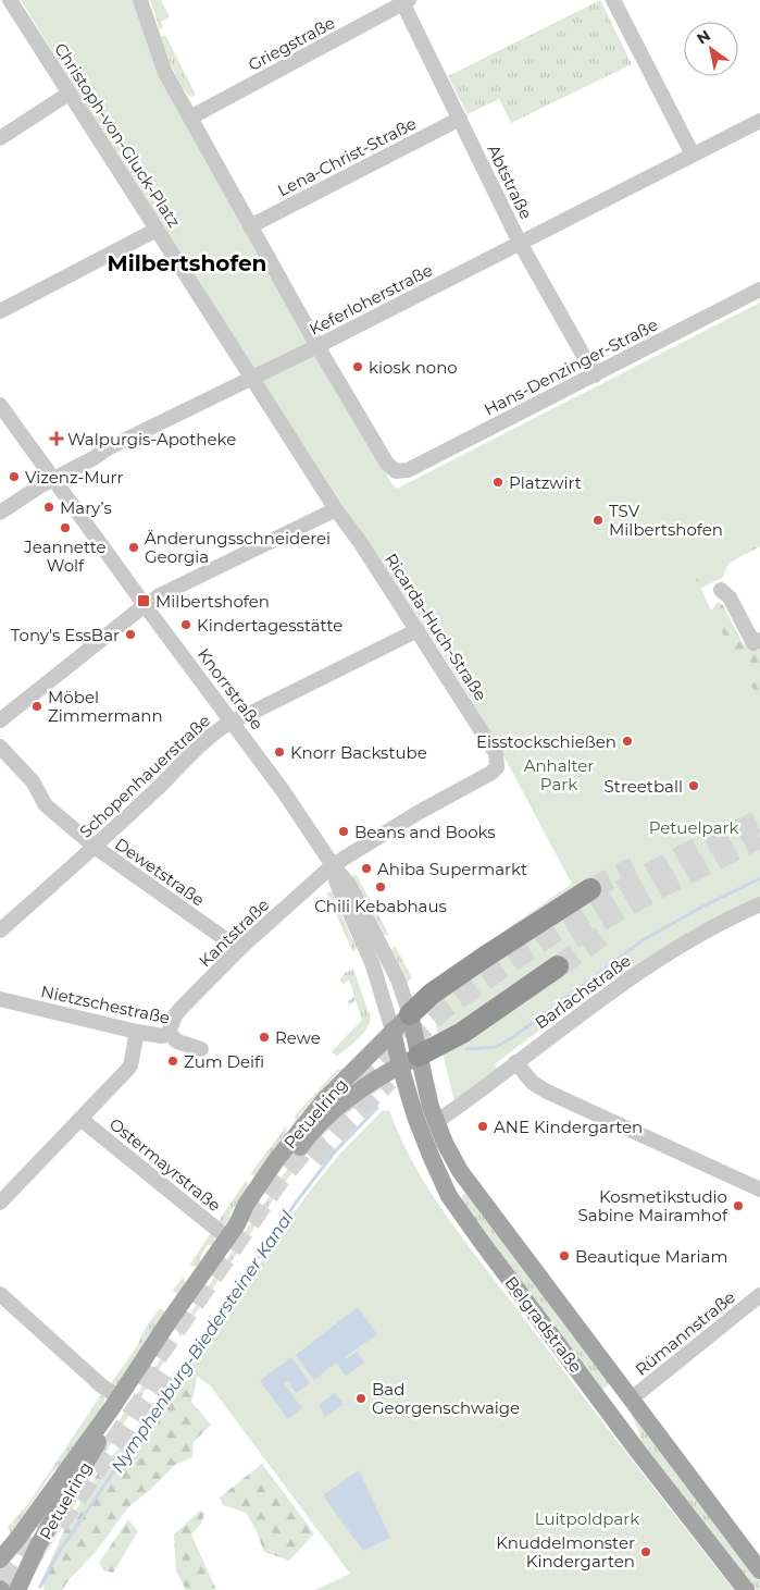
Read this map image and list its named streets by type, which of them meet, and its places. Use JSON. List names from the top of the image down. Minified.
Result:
{"streets":{"main road":["Petuelring","Belgradstraße"],"street":["Griegstraße","Christoph-von-Gluck-Platz","Lena-Christ-Straße","Abtstraße","Keferloherstraße","Hans-Denzinger-Straße","Ricarda-Huch-Straße","Knorrstraße","Schopenhauerstraße","Dewetstraße","Kantstraße","Barlachstraße","Nietzschestraße","Ostermayrstraße","Rümannstraße"]},"crossings":[["Griegstraße","Abtstraße"],["Christoph-von-Gluck-Platz","Keferloherstraße"],["Christoph-von-Gluck-Platz","Ricarda-Huch-Straße"],["Lena-Christ-Straße","Abtstraße"],["Abtstraße","Keferloherstraße"],["Abtstraße","Hans-Denzinger-Straße"],["Keferloherstraße","Hans-Denzinger-Straße"],["Keferloherstraße","Knorrstraße"],["Ricarda-Huch-Straße","Schopenhauerstraße"],["Ricarda-Huch-Straße","Kantstraße"],["Knorrstraße","Schopenhauerstraße"],["Knorrstraße","Kantstraße"],["Knorrstraße","Petuelring"],["Knorrstraße","Belgradstraße"],["Schopenhauerstraße","Dewetstraße"],["Dewetstraße","Kantstraße"],["Kantstraße","Nietzschestraße"],["Barlachstraße","Belgradstraße"],["Petuelring","Ostermayrstraße"],["Petuelring","Belgradstraße"],["Belgradstraße","Rümannstraße"]],"districts":["Milbertshofen"],"water":["Nymphenburg-Biedersteiner Kanal"],"parks":["Anhalter Park","Petuelpark","Luitpoldpark"],"places":{"other":["kiosk nono","Vizenz-Murr","Platzwirt","Mary’s","TSV Milbertshofen","Jeannette Wolf","Änderungsschneiderei Georgia","Kindertagesstätte","Tony's EssBar","Möbel Zimmermann","Eisstockschießen","Knorr Backstube","Streetball","Beans and Books","Ahiba Supermarkt","Chili Kebabhaus","Rewe","Zum Deifi","ANE Kindergarten","Kosmetikstudio Sabine Mairamhof","Beautique Mariam","Bad Georgenschwaige","Knuddelmonster Kindergarten"],"health":["Walpurgis-Apotheke"],"transit":["Milbertshofen"]},"north":"top left"}
